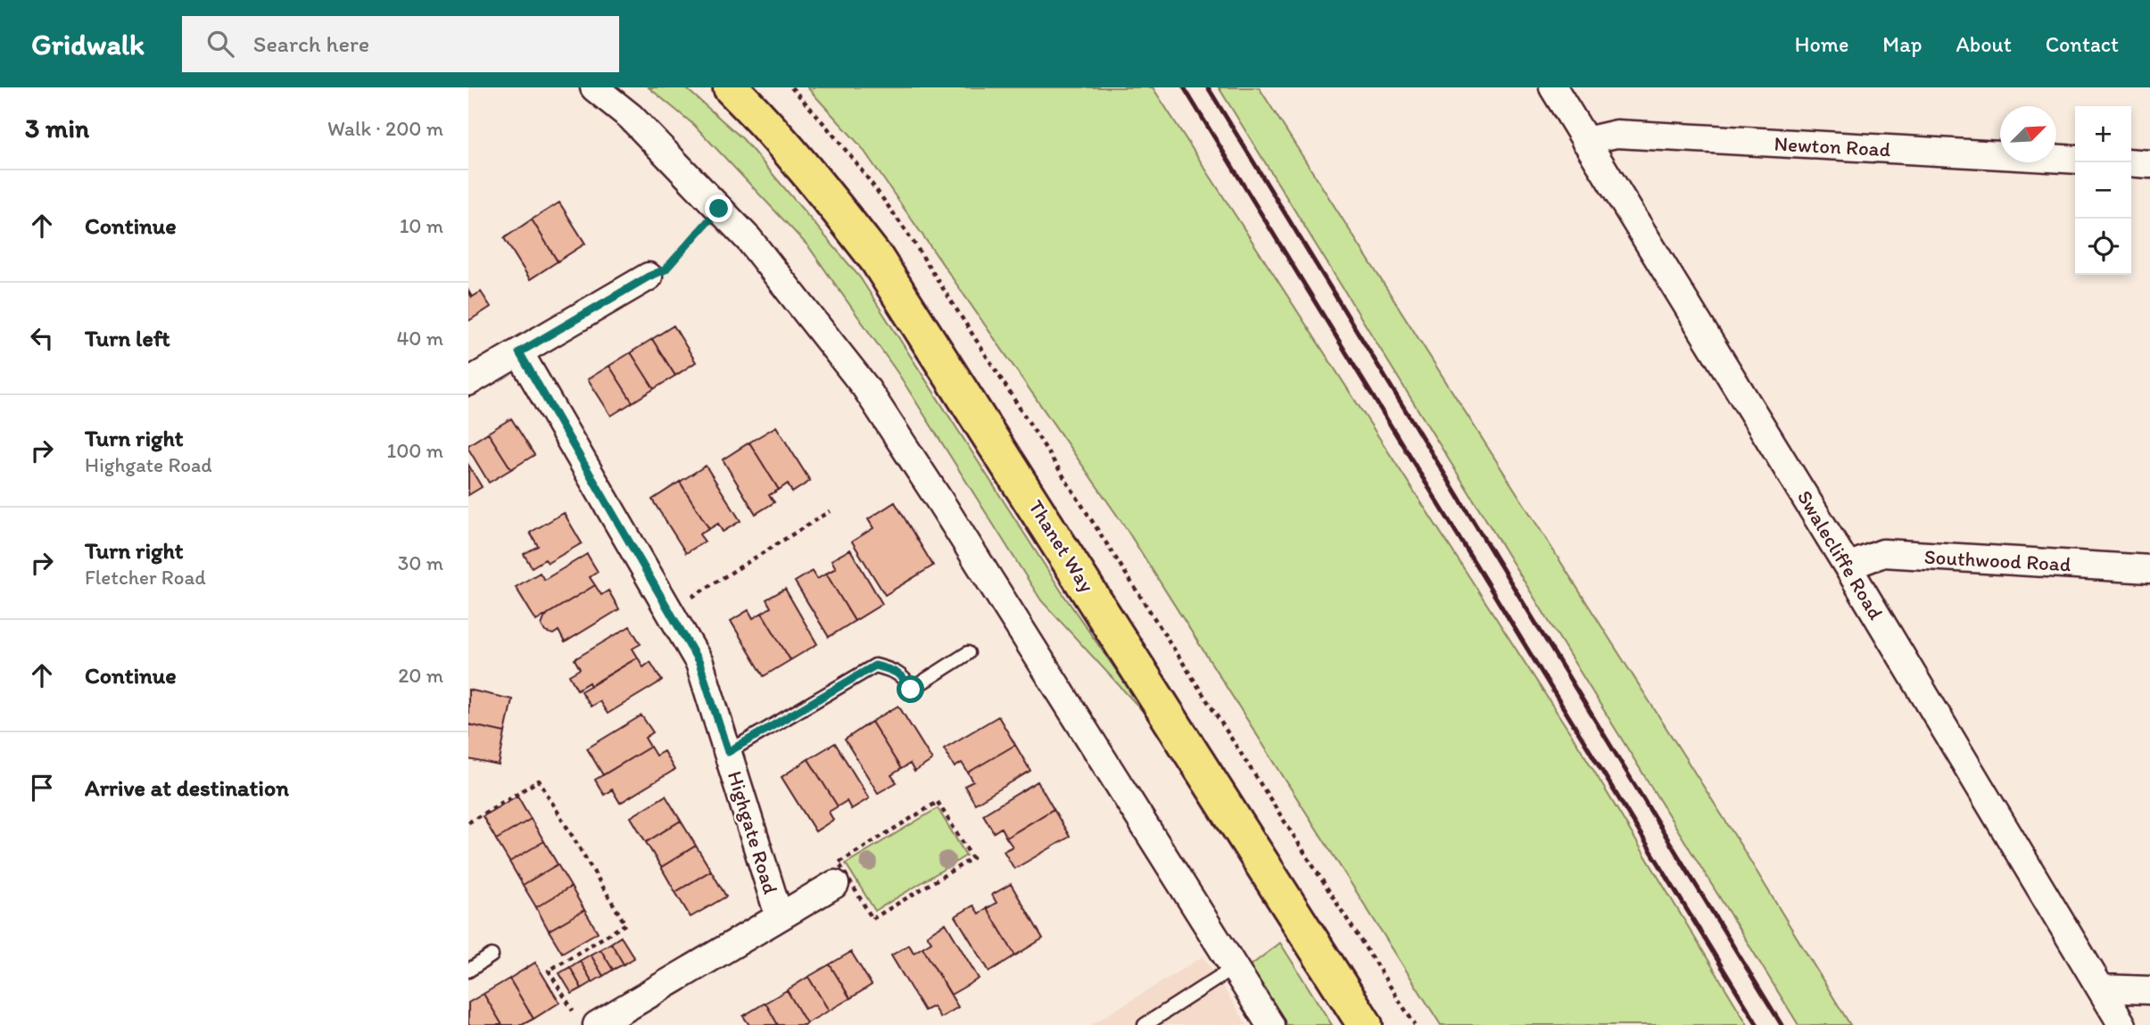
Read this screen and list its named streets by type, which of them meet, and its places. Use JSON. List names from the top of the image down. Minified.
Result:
{"streets":{"main road":["Thanet Way"],"street":["Newton Road","Swalecliffe Road","Southwood Road","Highgate Road"]},"crossings":[["Newton Road","Swalecliffe Road"],["Swalecliffe Road","Southwood Road"]],"north":"top right","page":{"header":"Gridwalk","search":"Search here","nav":["Home","Map","About","Contact"],"heading":["3 min","Walk · 200 m"],"map_buttons":["+","−"],"list":[["Continue","10 m"],["Turn left","40 m"],["Turn right","Highgate Road","100 m"],["Turn right","Fletcher Road","30 m"],["Continue","20 m"],"Arrive at destination"]}}
